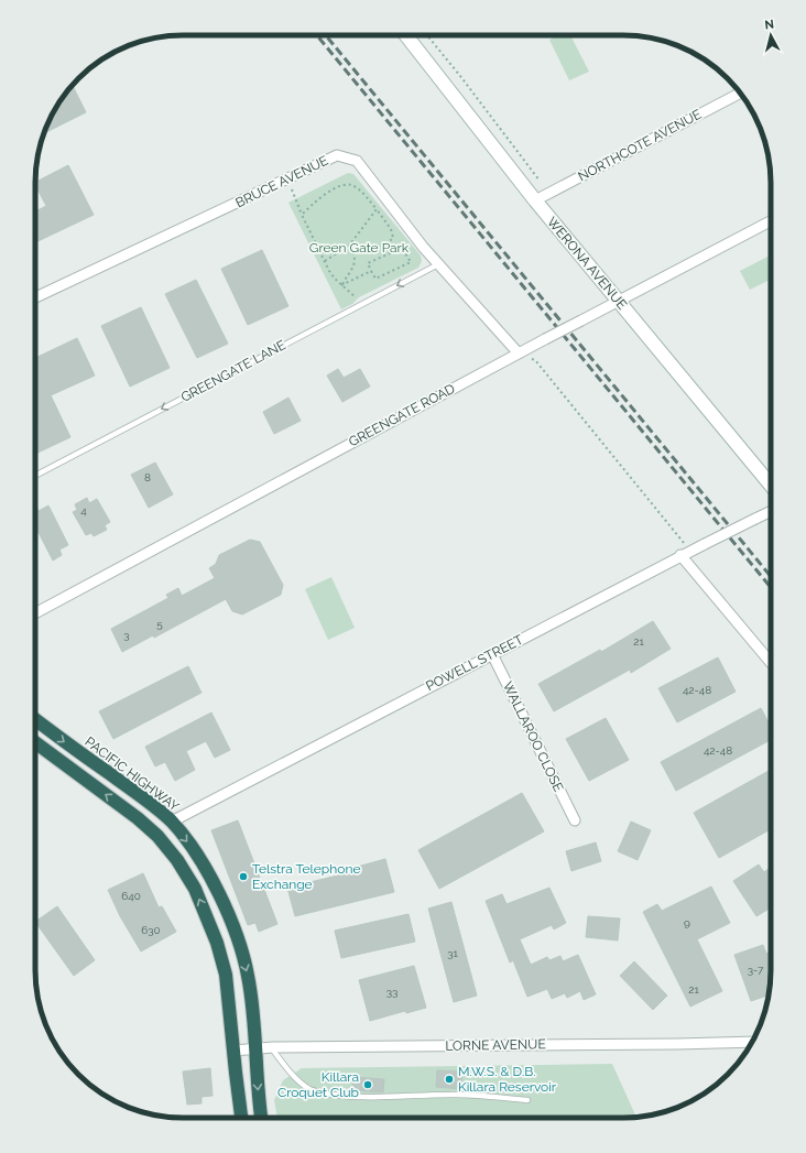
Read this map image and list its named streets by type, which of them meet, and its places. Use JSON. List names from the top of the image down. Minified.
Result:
{"streets":{"highway":["PACIFIC HIGHWAY"],"street":["NORTHCOTE AVENUE","BRUCE AVENUE","WERONA AVENUE","GREENGATE ROAD","POWELL STREET","WALLAROO CLOSE","LORNE AVENUE"],"lane":["GREENGATE LANE"]},"crossings":[["NORTHCOTE AVENUE","WERONA AVENUE"],["BRUCE AVENUE","GREENGATE LANE"],["BRUCE AVENUE","GREENGATE ROAD"],["WERONA AVENUE","GREENGATE ROAD"],["POWELL STREET","WALLAROO CLOSE"],["POWELL STREET","PACIFIC HIGHWAY"],["PACIFIC HIGHWAY","LORNE AVENUE"]],"one_way":["GREENGATE LANE"],"parks":["Green Gate Park"],"places":["Telstra Telephone Exchange","M.W.S. & D.B. Killara Reservoir","Killara Croquet Club"],"house_numbers":["8","4","5","3","21","42-48","42-48","640","9","630","31","3-7","21","33"],"north":"top"}
